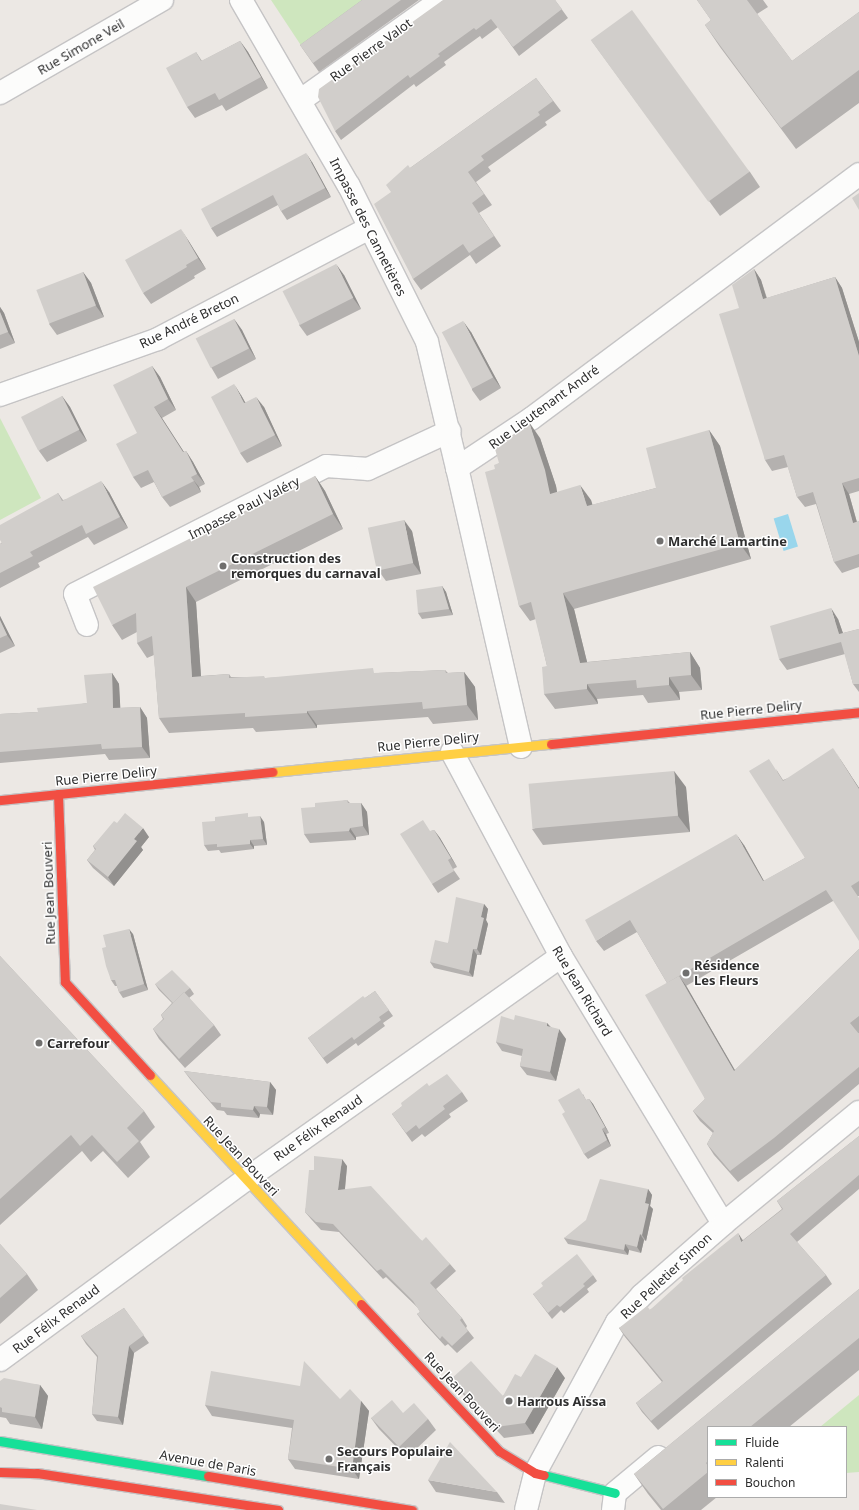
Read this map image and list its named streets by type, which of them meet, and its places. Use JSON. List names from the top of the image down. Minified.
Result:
{"streets":{"street":["Rue Simone Veil","Rue Pierre Valot","Impasse des Cannetières","Rue André Breton","Rue Lieutenant André","Impasse Paul Valéry","Rue Pierre Deliry","Rue Jean Bouveri","Rue Jean Richard","Rue Félix Renaud","Rue Pelletier Simon","Avenue de Paris"]},"crossings":[["Rue Pierre Valot","Impasse des Cannetières"],["Impasse des Cannetières","Rue André Breton"],["Impasse des Cannetières","Rue Lieutenant André"],["Impasse des Cannetières","Impasse Paul Valéry"],["Rue Pierre Deliry","Rue Jean Bouveri"],["Rue Pierre Deliry","Rue Jean Richard"],["Rue Jean Bouveri","Rue Félix Renaud"],["Rue Jean Bouveri","Rue Pelletier Simon"],["Rue Jean Richard","Rue Félix Renaud"],["Rue Jean Richard","Rue Pelletier Simon"]],"places":["Marché Lamartine","Construction des remorques du carnaval","Résidence Les Fleurs","Carrefour","Harrous Aïssa","Secours Populaire Français"],"legend":["Fluide","Ralenti","Bouchon"]}
